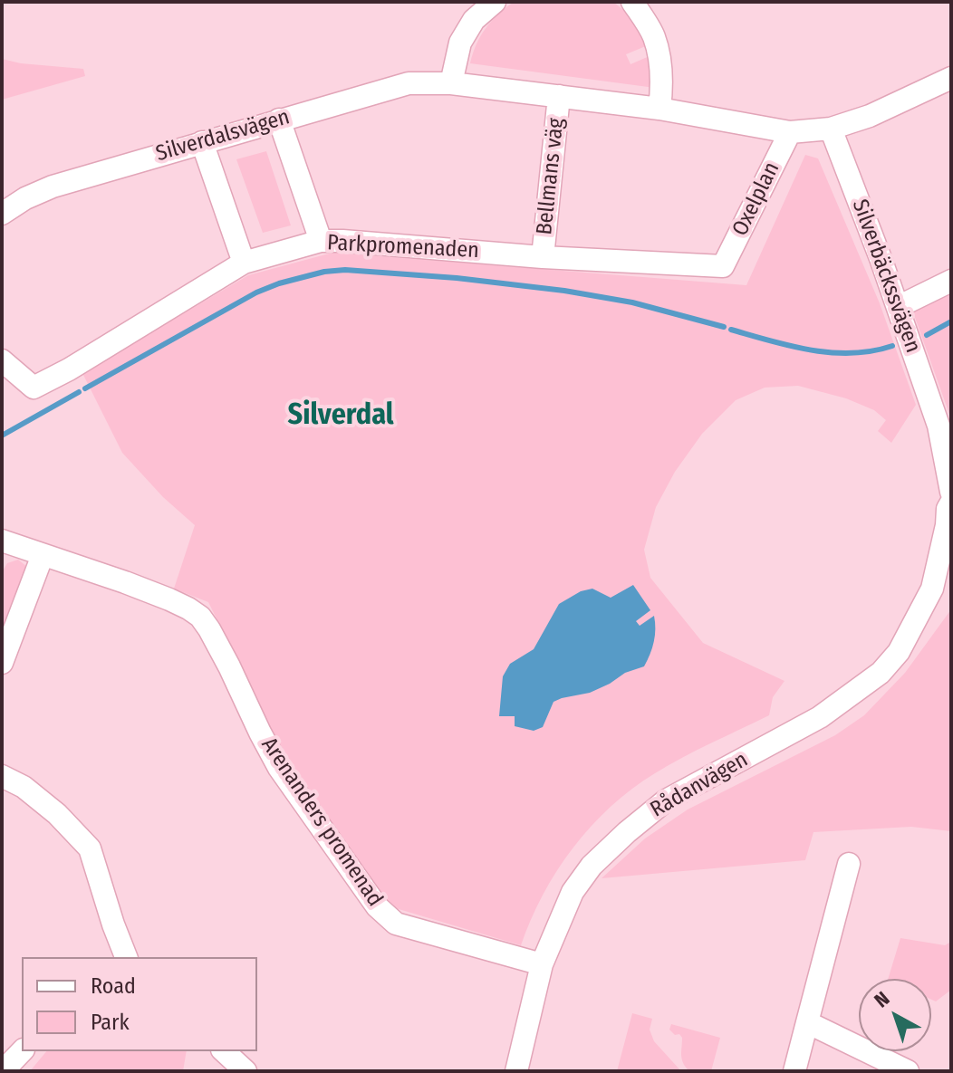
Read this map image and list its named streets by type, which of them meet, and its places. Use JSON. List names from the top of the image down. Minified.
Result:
{"streets":{"street":["Silverdalsvägen","Bellmans väg","Oxelplan","Parkpromenaden","Silverbäckssvägen","Rådanvägen","Arenanders promenad"]},"crossings":[["Silverdalsvägen","Bellmans väg"],["Silverdalsvägen","Oxelplan"],["Silverdalsvägen","Silverbäckssvägen"],["Bellmans väg","Parkpromenaden"],["Oxelplan","Parkpromenaden"],["Rådanvägen","Arenanders promenad"]],"districts":["Silverdal"],"legend":["Road","Park"],"north":"top left"}
